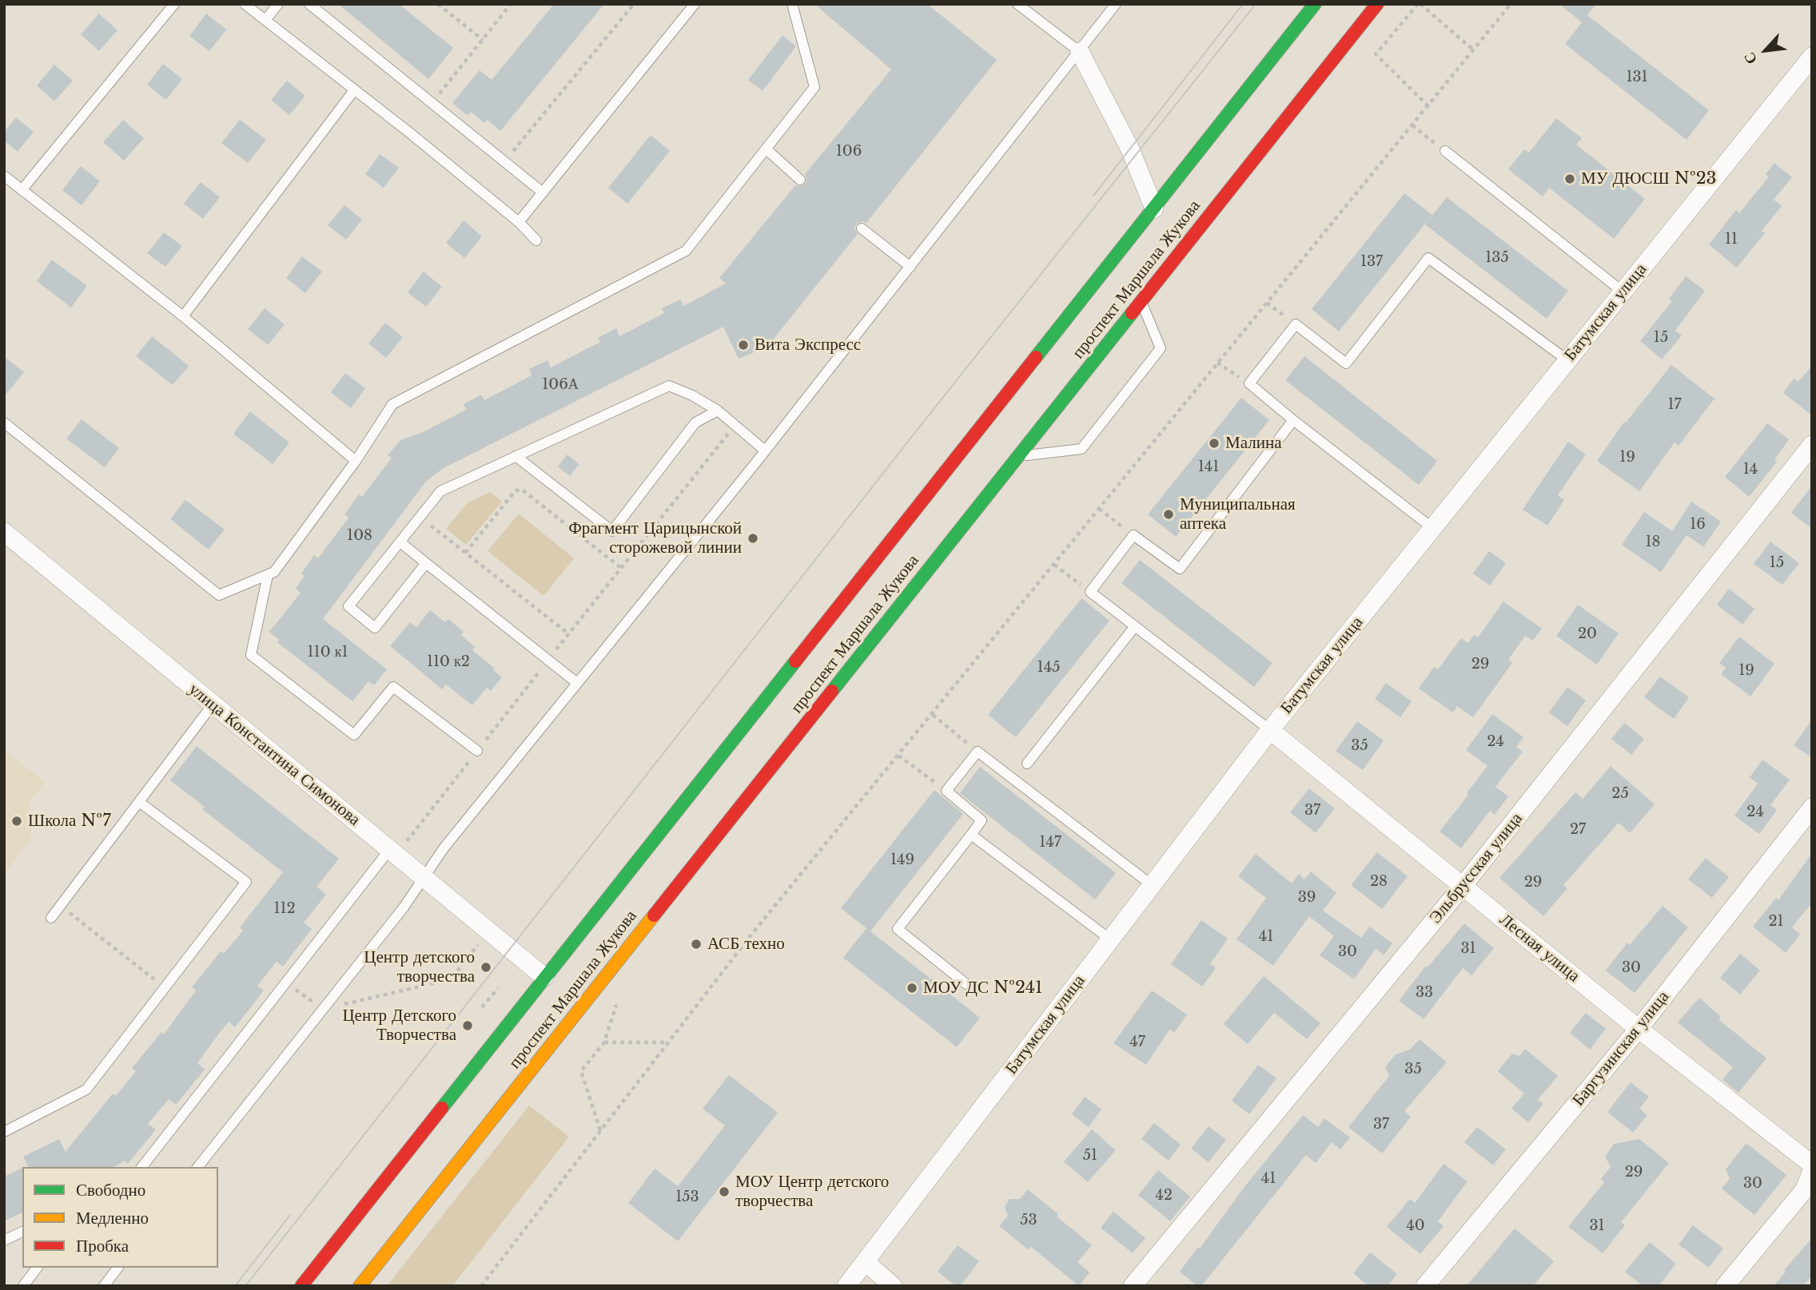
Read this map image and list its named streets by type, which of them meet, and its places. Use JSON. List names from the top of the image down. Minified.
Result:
{"streets":{"highway":["проспект Маршала Жукова"],"street":["Батумская улица","улица Константина Симонова","Эльбрусская улица","Лесная улица","Баргузинская улица"]},"crossings":[["проспект Маршала Жукова","улица Константина Симонова"],["Батумская улица","Лесная улица"],["Эльбрусская улица","Лесная улица"],["Лесная улица","Баргузинская улица"]],"places":["МУ ДЮСШ №23","Вита Экспресс","Малина","Муниципальная аптека","Фрагмент Царицынской сторожевой линии","Школа №7","АСБ техно","Центр детского творчества","МОУ ДС №241","Центр Детского Творчества","МОУ Центр детского творчества"],"house_numbers":["131","106","11","135","137","15","106А","17","19","141","14","16","108","18","15","20","110 к1","110 к2","29","145","19","24","35","25","37","24","27","147","149","28","29","39","112","21","41","31","30","30","33","47","35","37","51","29","41","30","42","153","53","40","31"],"legend":["Свободно","Медленно","Пробка"],"north":"bottom left"}
